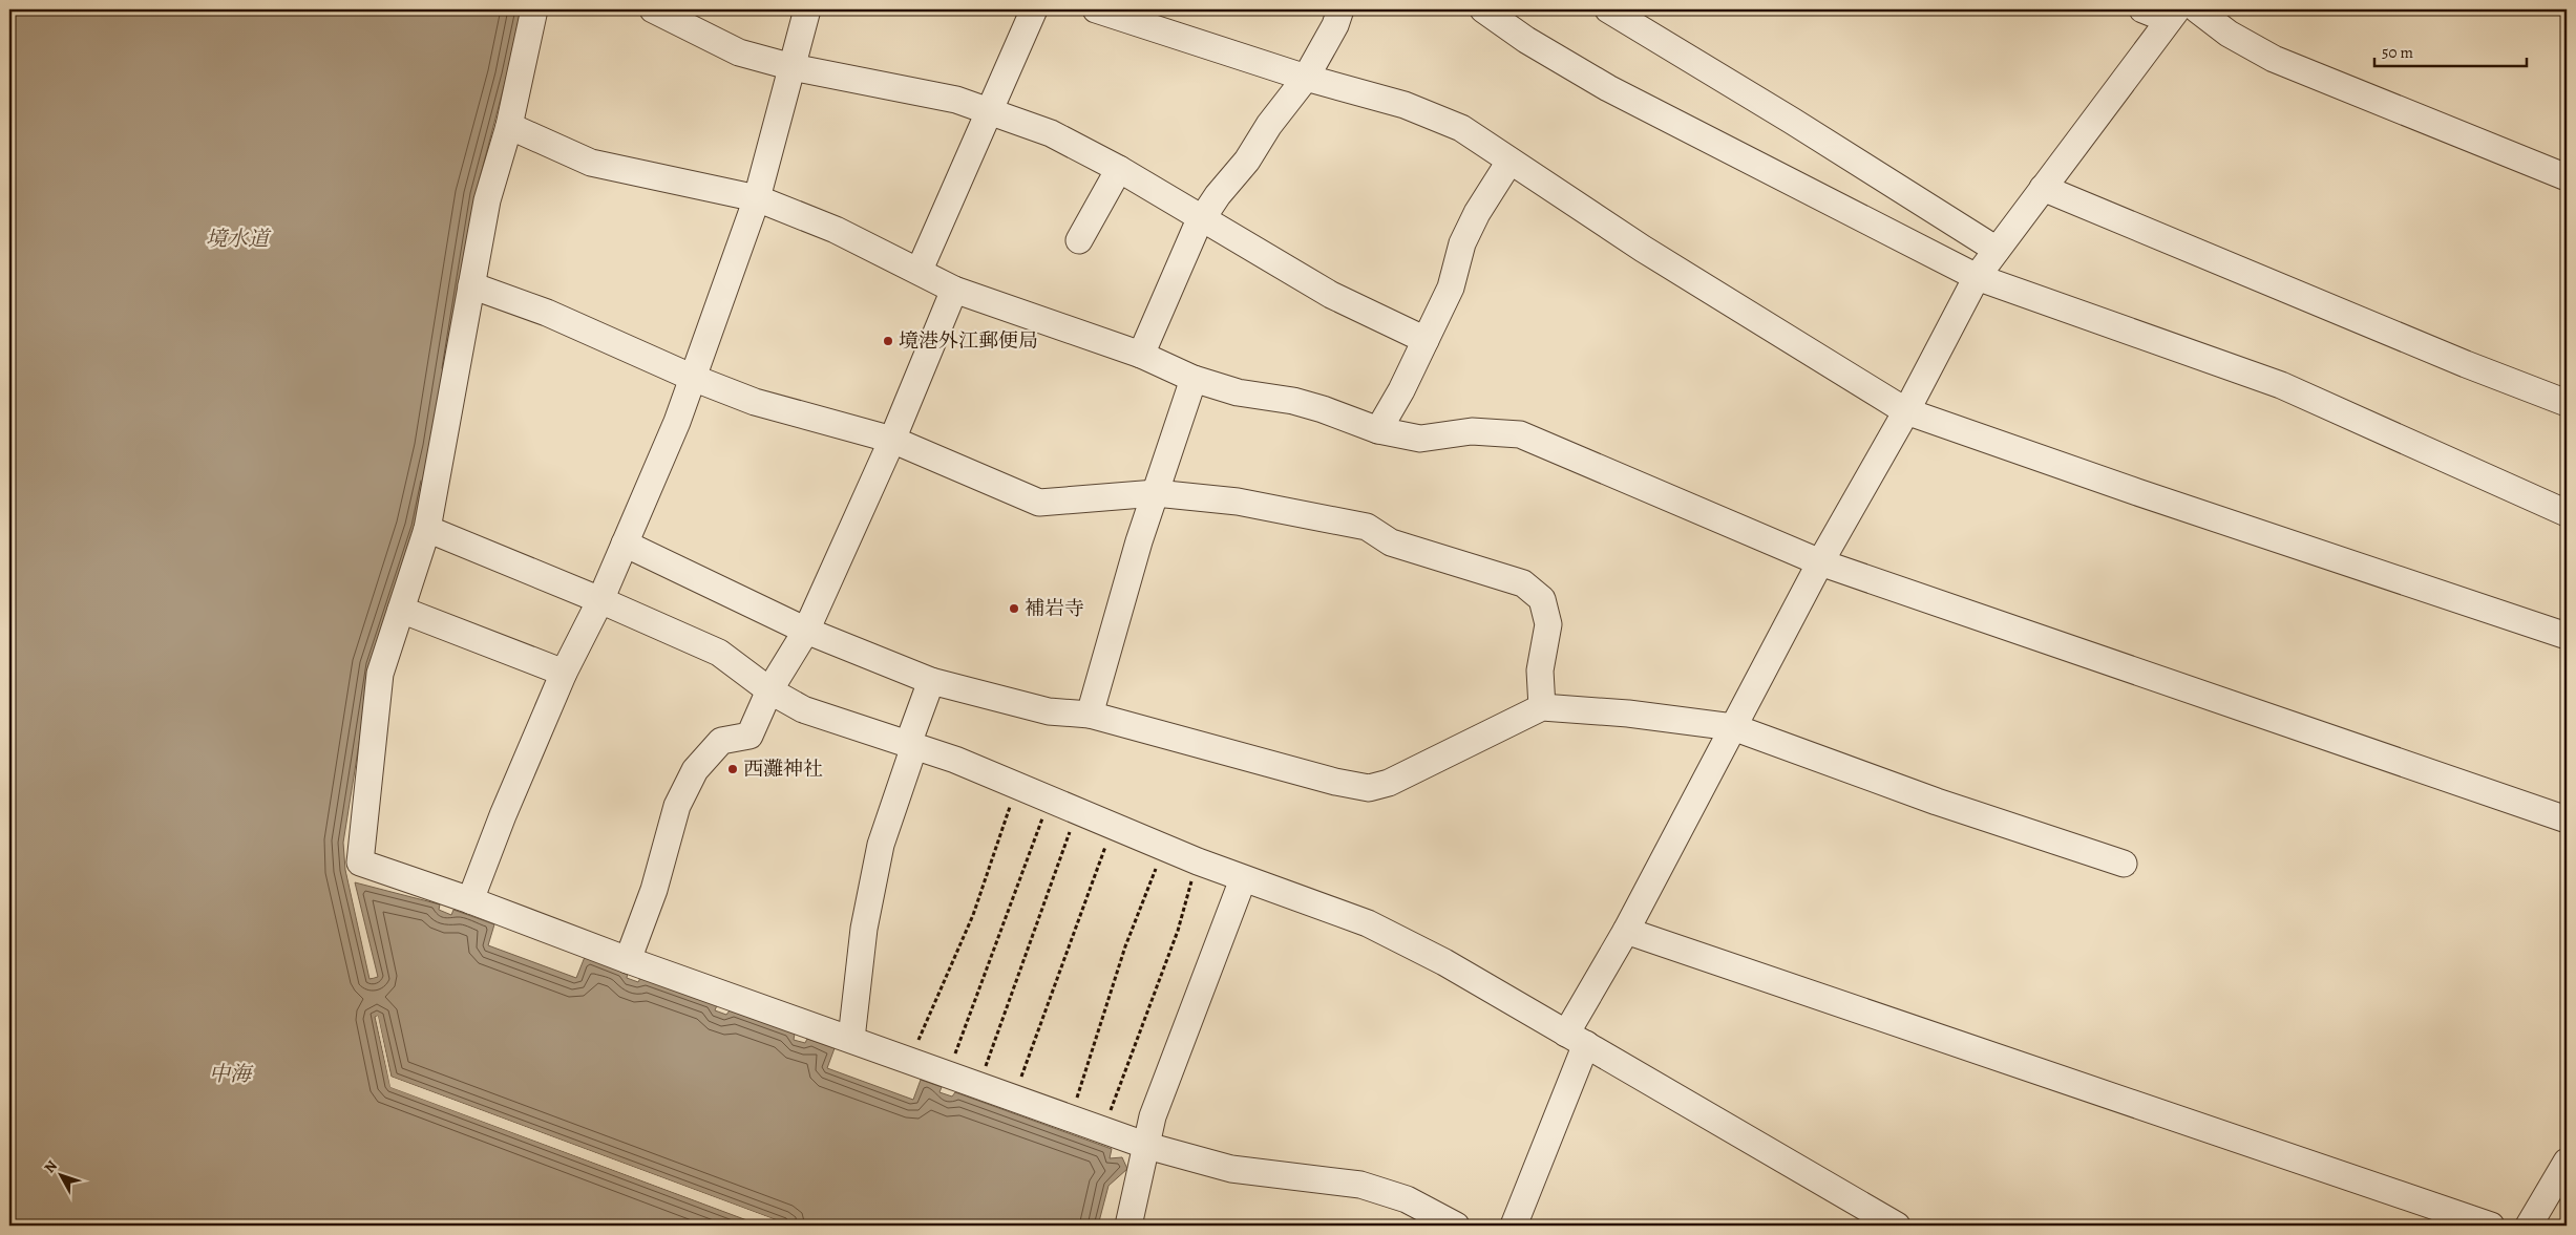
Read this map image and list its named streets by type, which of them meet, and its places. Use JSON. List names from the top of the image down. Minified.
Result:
{"water":["境水道","中海"],"places":["境港外江郵便局","補岩寺","西灘神社"],"scale_bar":"50 m","north":"top left"}
